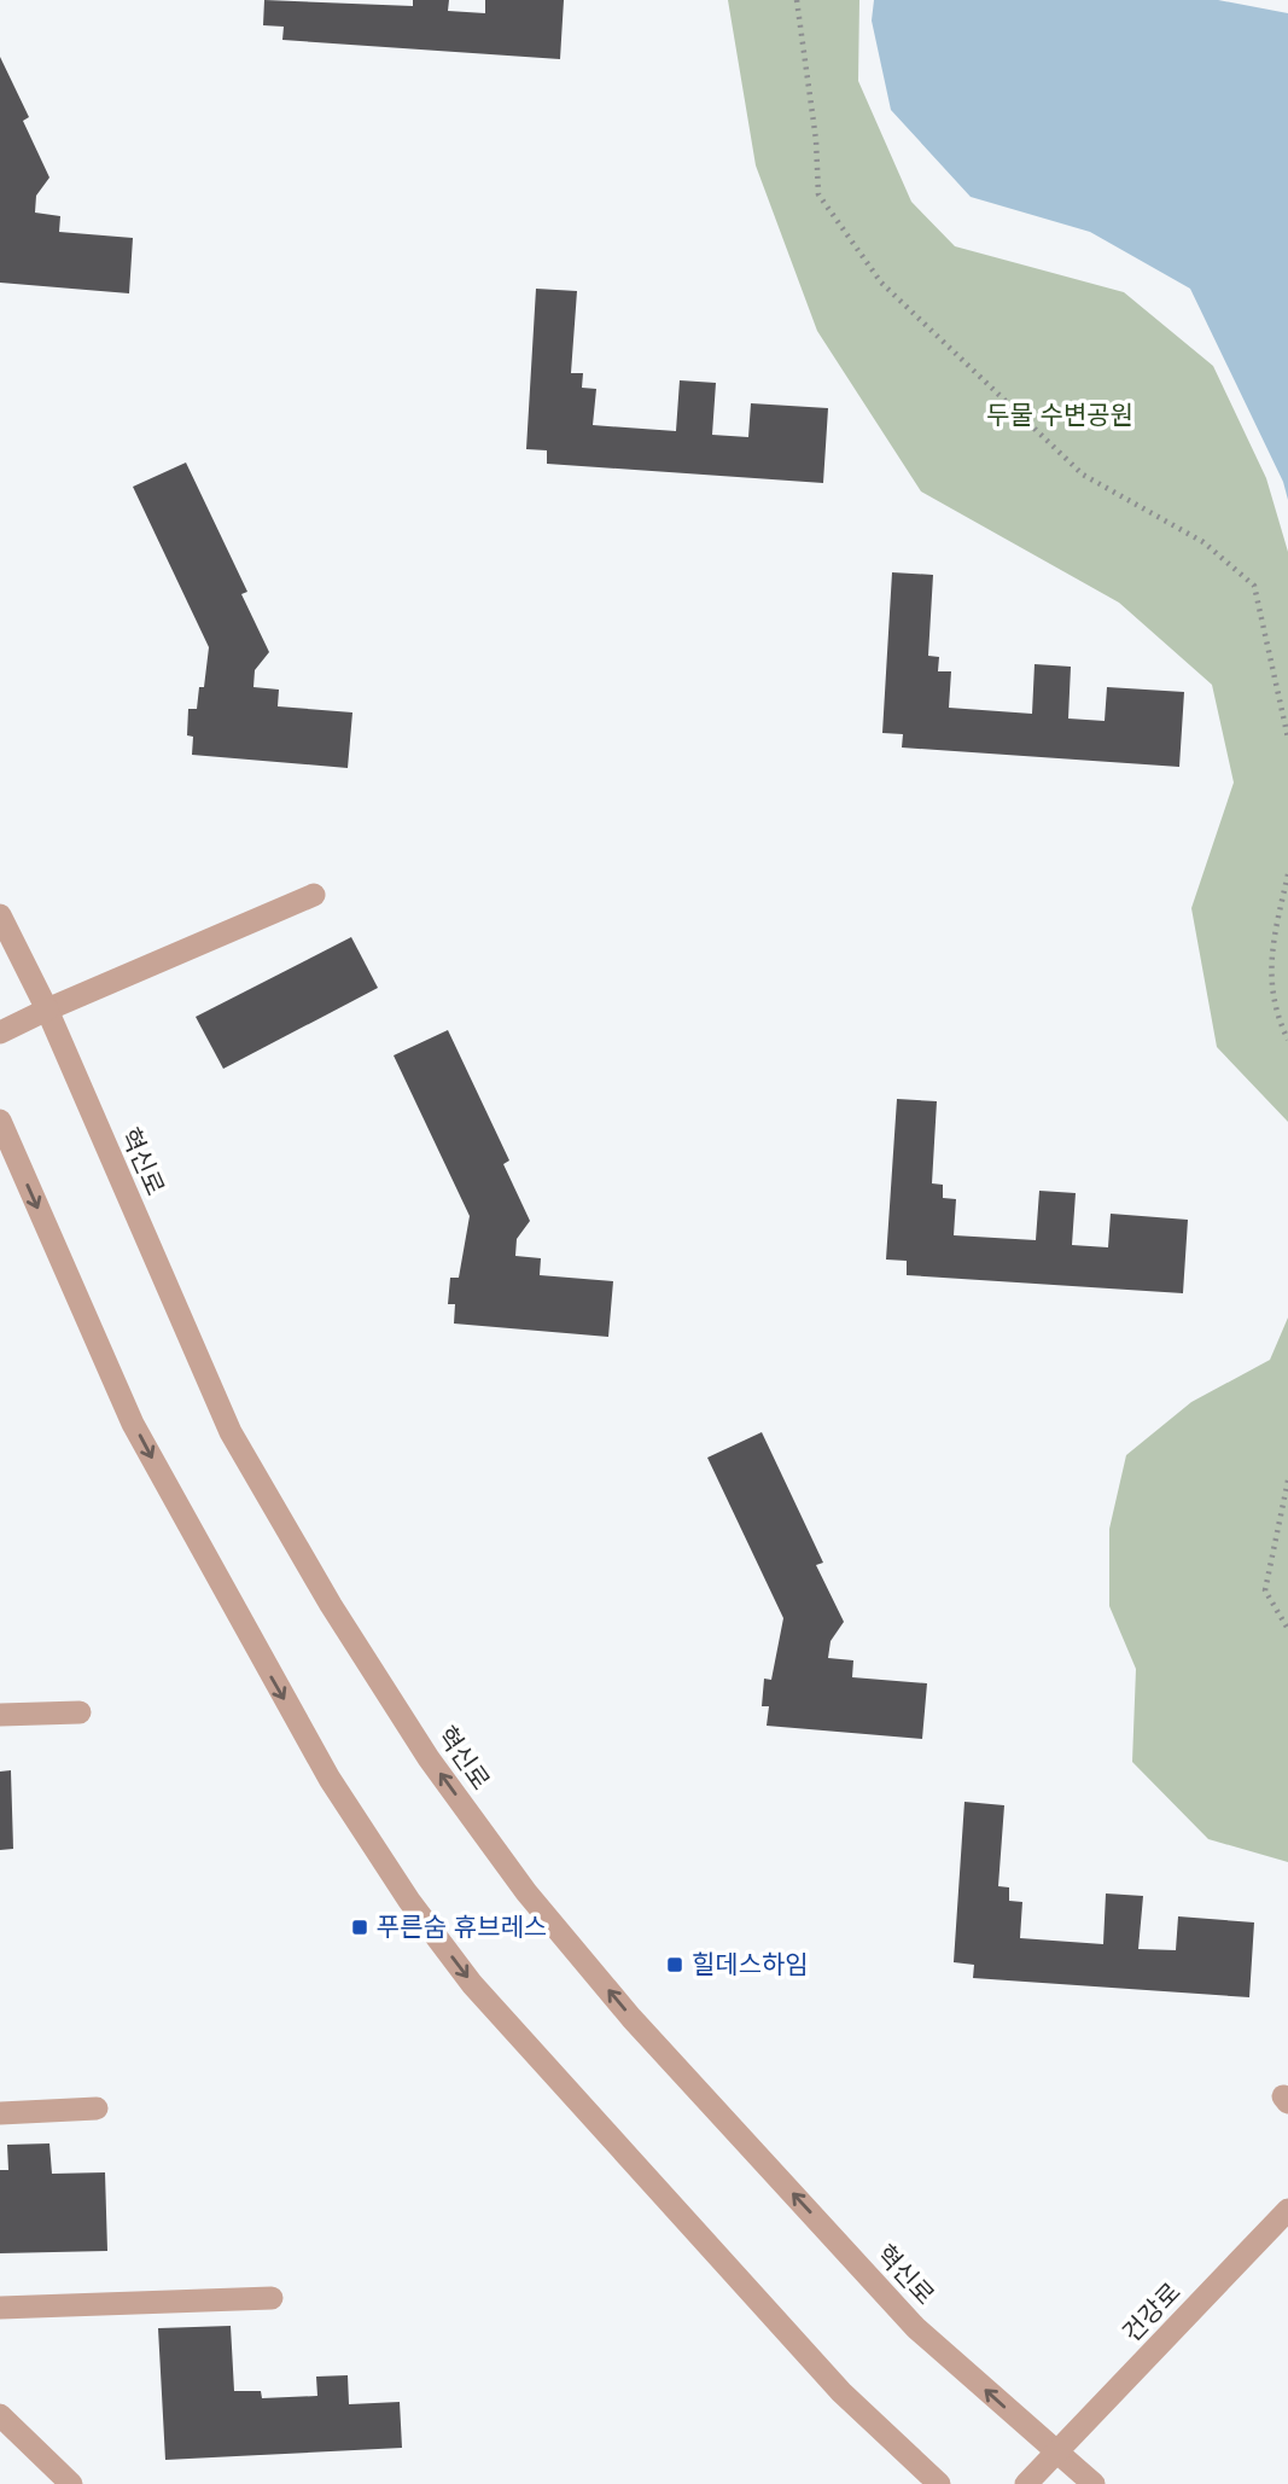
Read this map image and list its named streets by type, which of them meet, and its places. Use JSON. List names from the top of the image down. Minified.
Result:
{"streets":{"street":["혁신로","건강로"]},"crossings":[["혁신로","건강로"]],"parks":["두물 수변공원"],"places":{"transit":["푸른숨 휴브레스","힐데스하임"]}}
